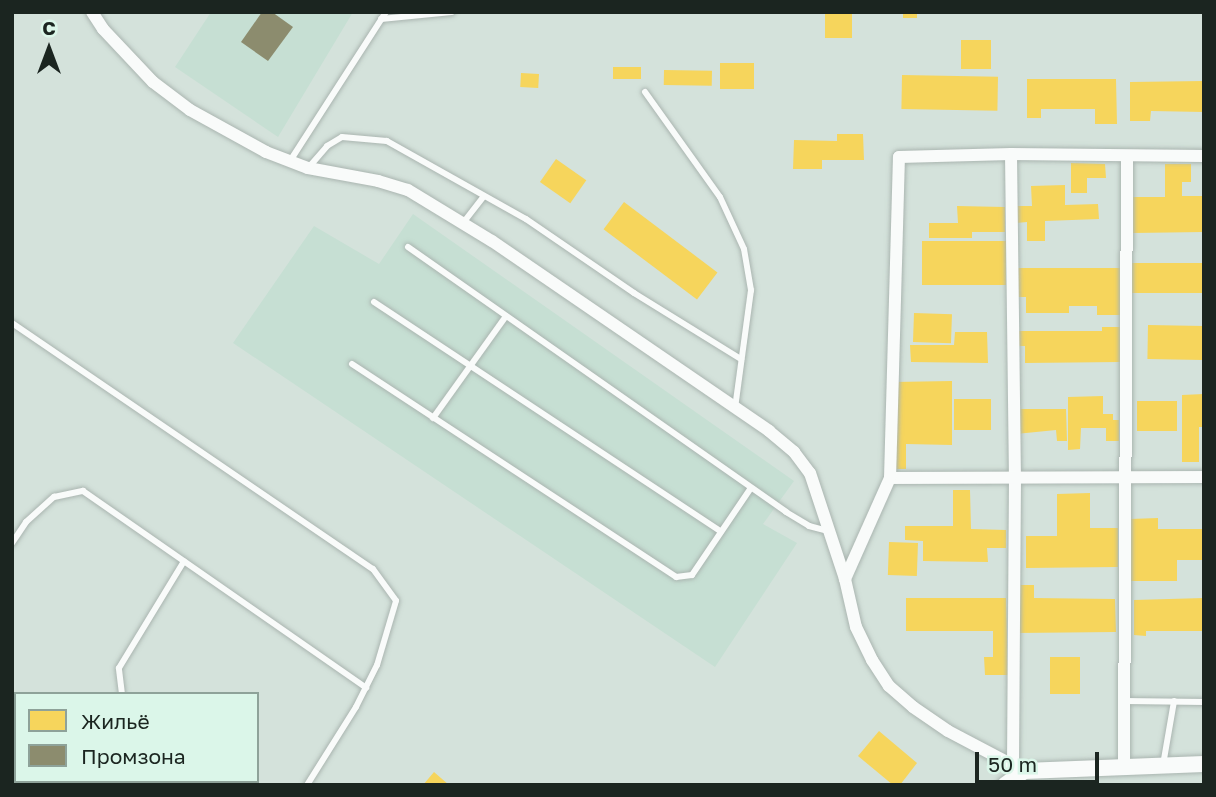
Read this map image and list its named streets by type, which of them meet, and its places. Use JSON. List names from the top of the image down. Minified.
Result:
{"legend":["Жильё","Промзона"],"scale_bar":"50 m","north":"top"}
